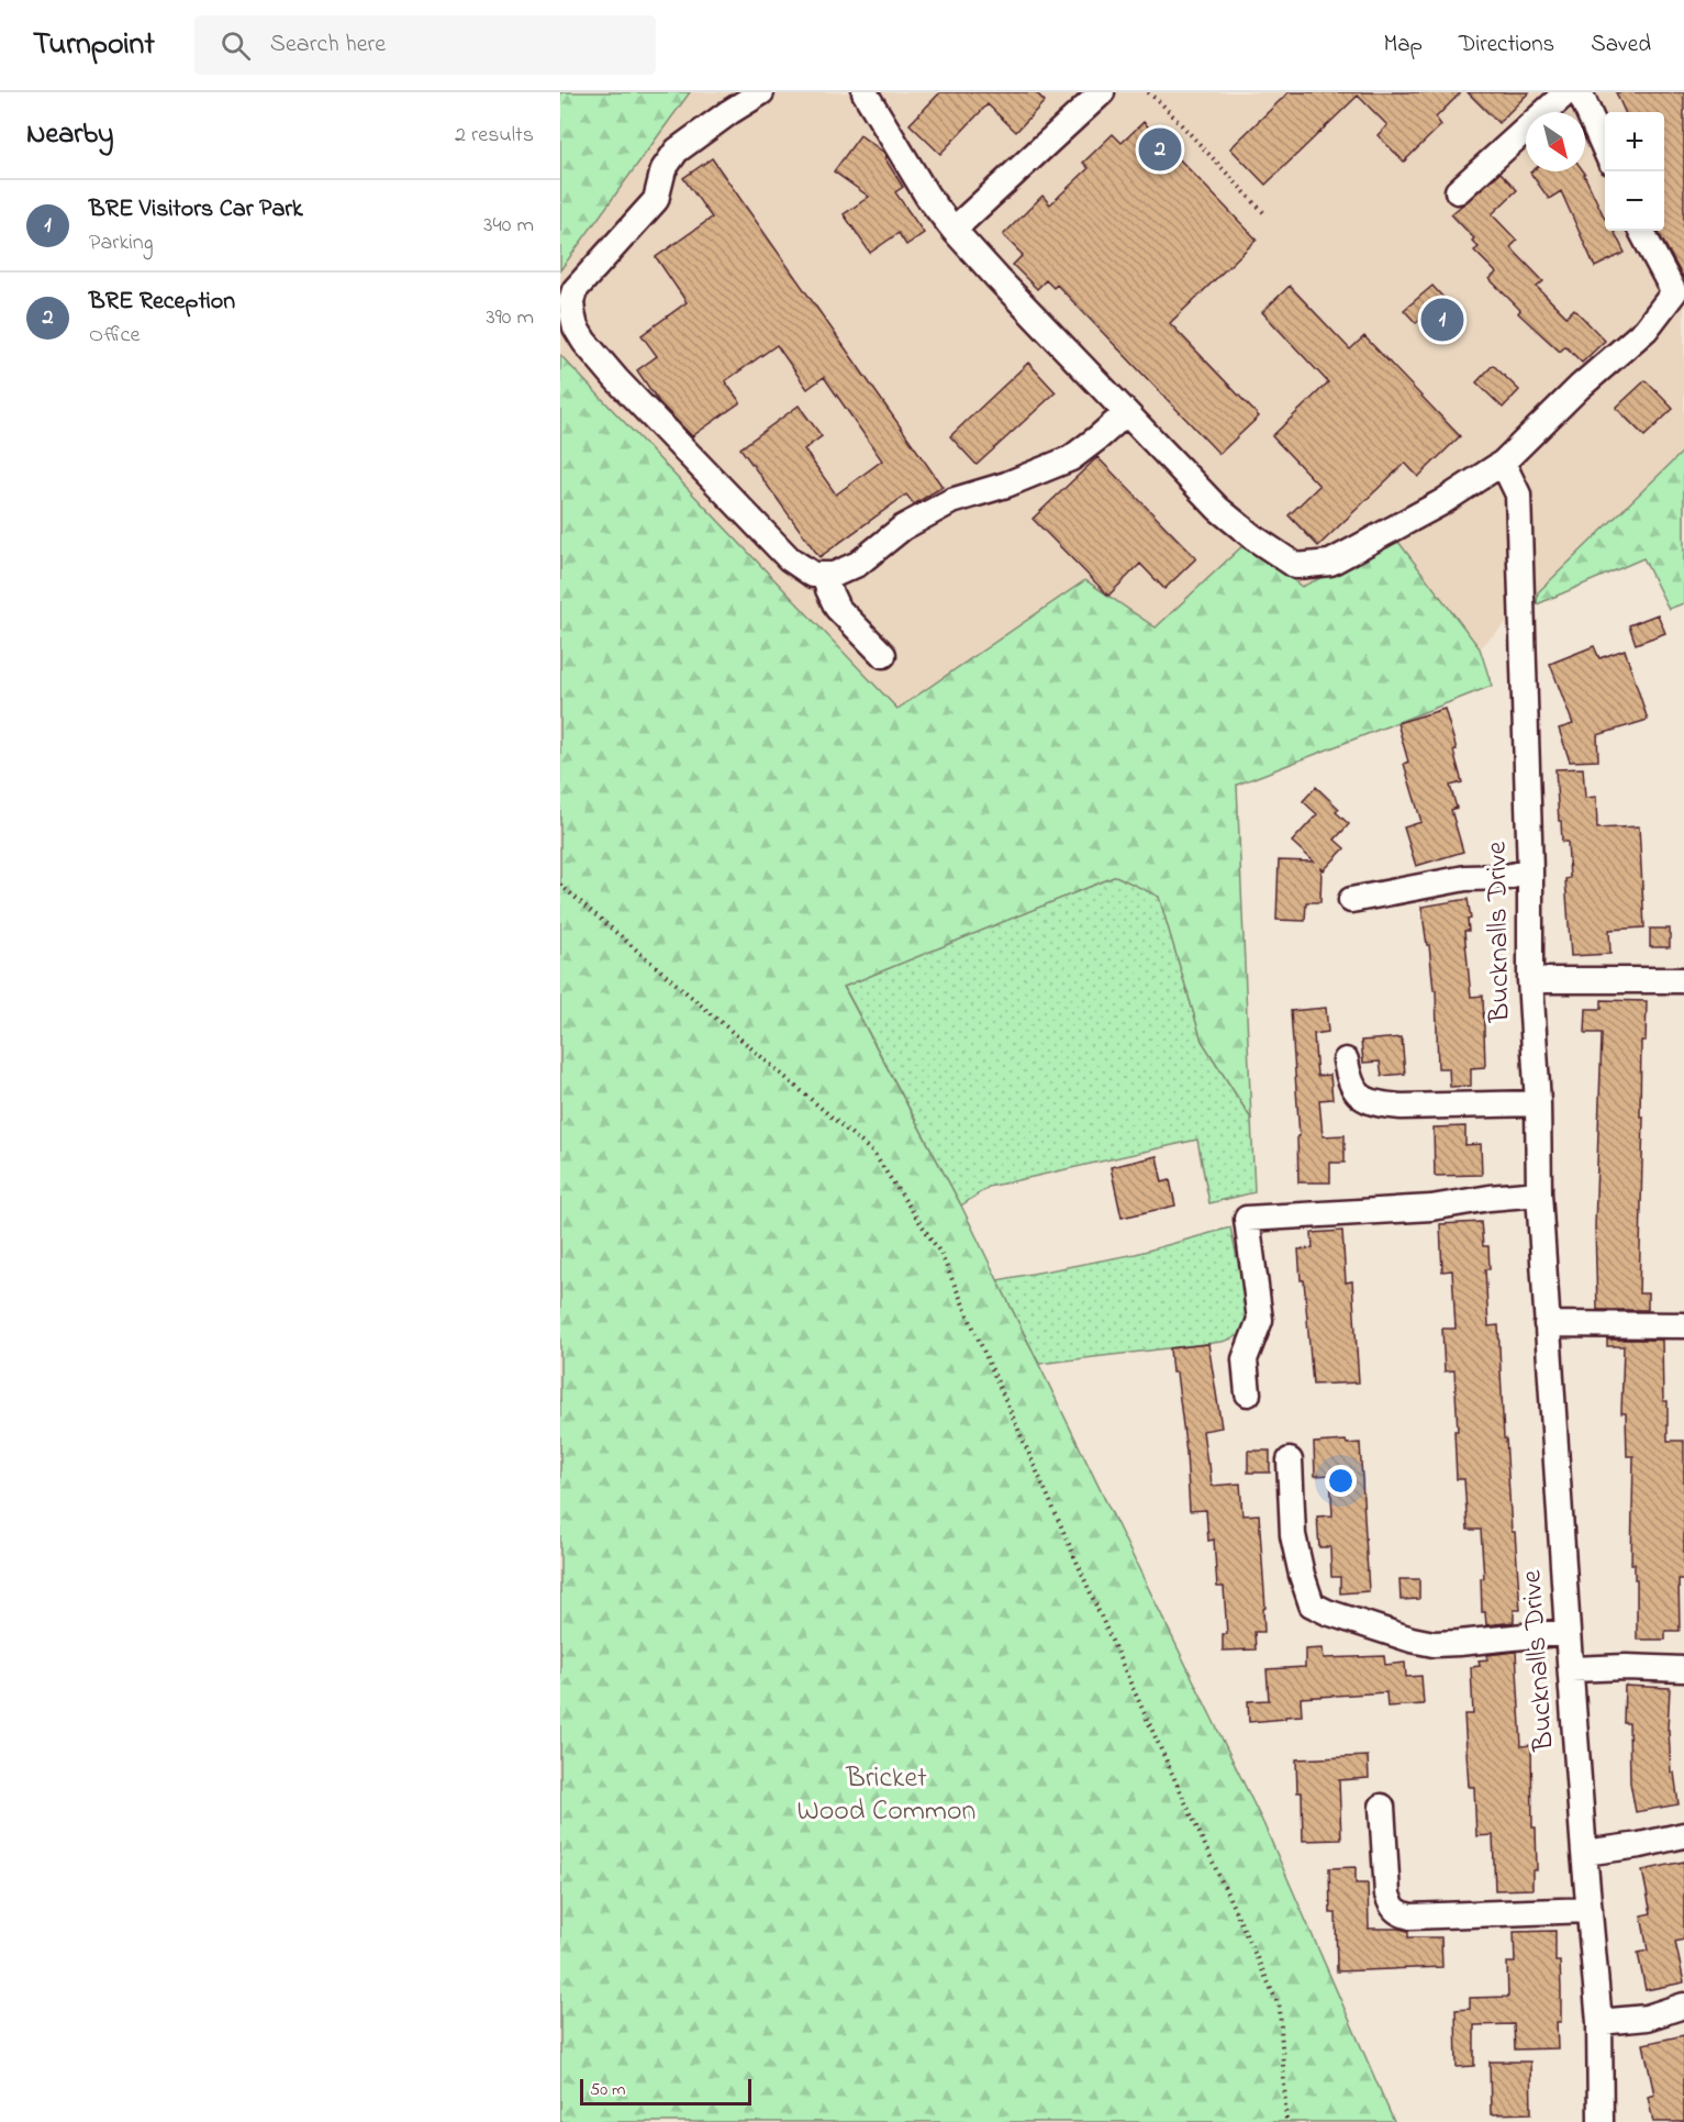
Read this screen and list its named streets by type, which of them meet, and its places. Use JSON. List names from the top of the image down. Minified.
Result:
{"streets":{"street":["Bucknalls Drive"]},"parks":["Bricket Wood Common"],"scale_bar":"50 m","north":"bottom right","page":{"header":"Turnpoint","search":"Search here","nav":["Map","Directions","Saved"],"heading":["Nearby","2 results"],"map_buttons":["+","−"],"pins":["2","1"],"list":[{"mark":"1","name":"BRE Visitors Car Park","note":"Parking","value":"340 m"},{"mark":"2","name":"BRE Reception","note":"Office","value":"390 m"}],"scale":"50 m"}}
